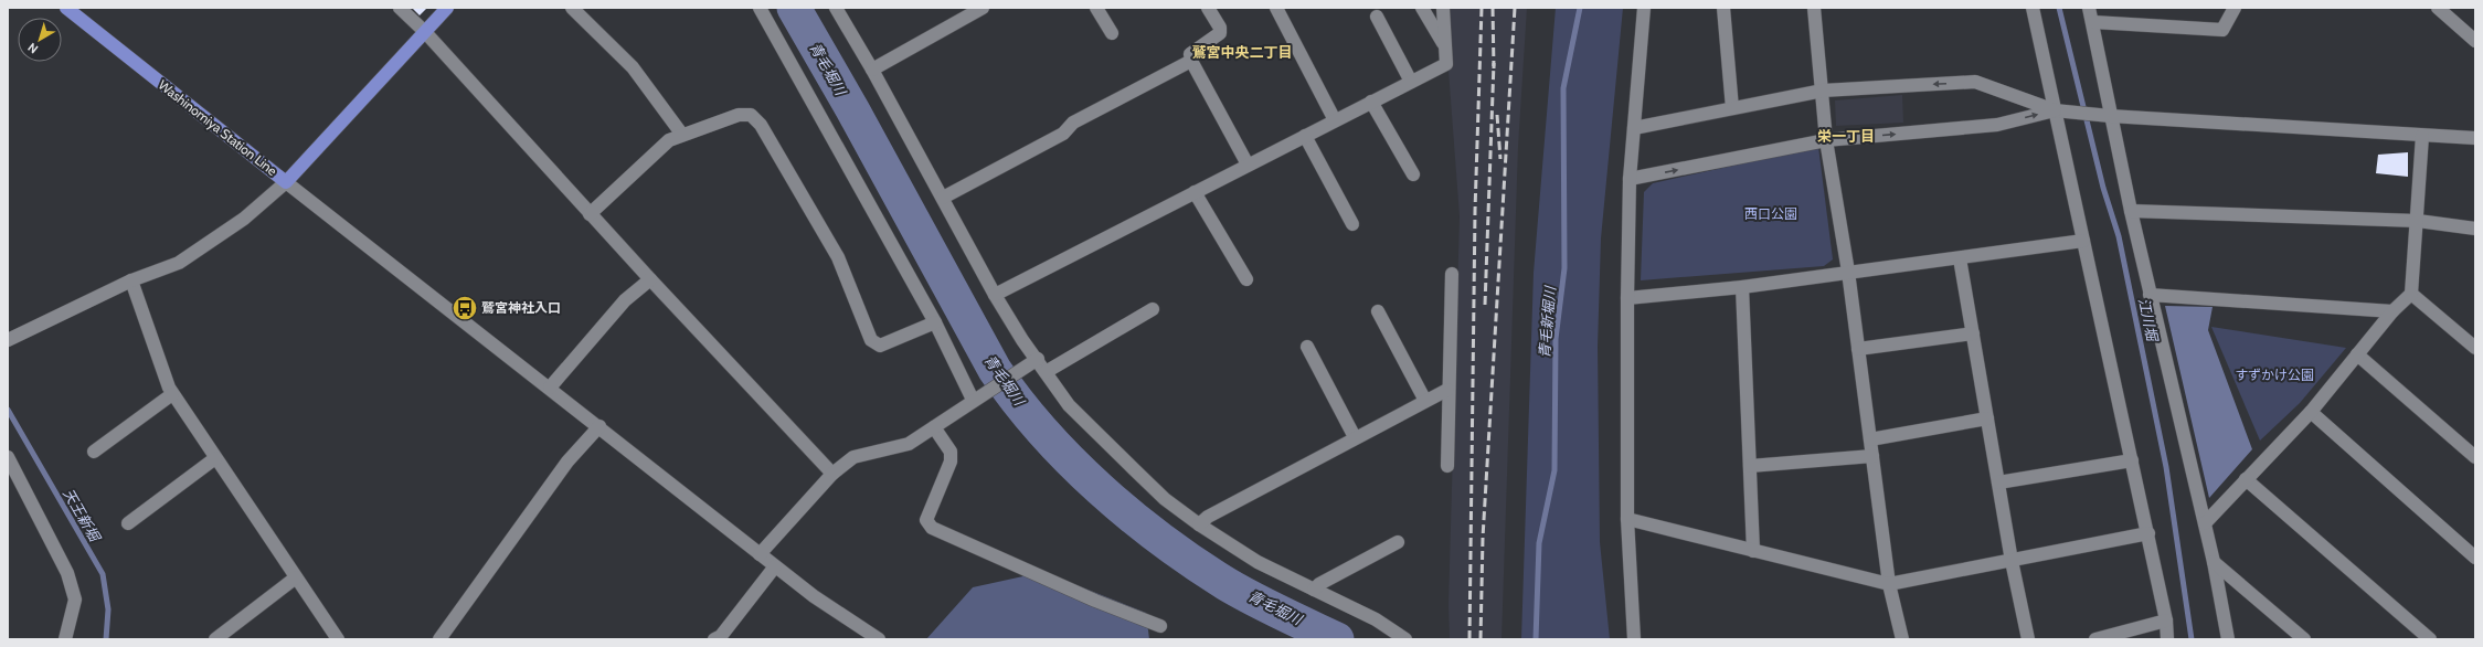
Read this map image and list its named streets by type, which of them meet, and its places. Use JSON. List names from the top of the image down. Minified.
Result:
{"streets":{"main road":["Washinomiya Station Line"]},"districts":["鷲宮中央二丁目","栄一丁目"],"water":["青毛堀川","江川堀","青毛新堀川","天王新堀"],"parks":["西口公園","すずかけ公園"],"places":{"bus stop":["鷲宮神社入口"]},"north":"bottom left"}
